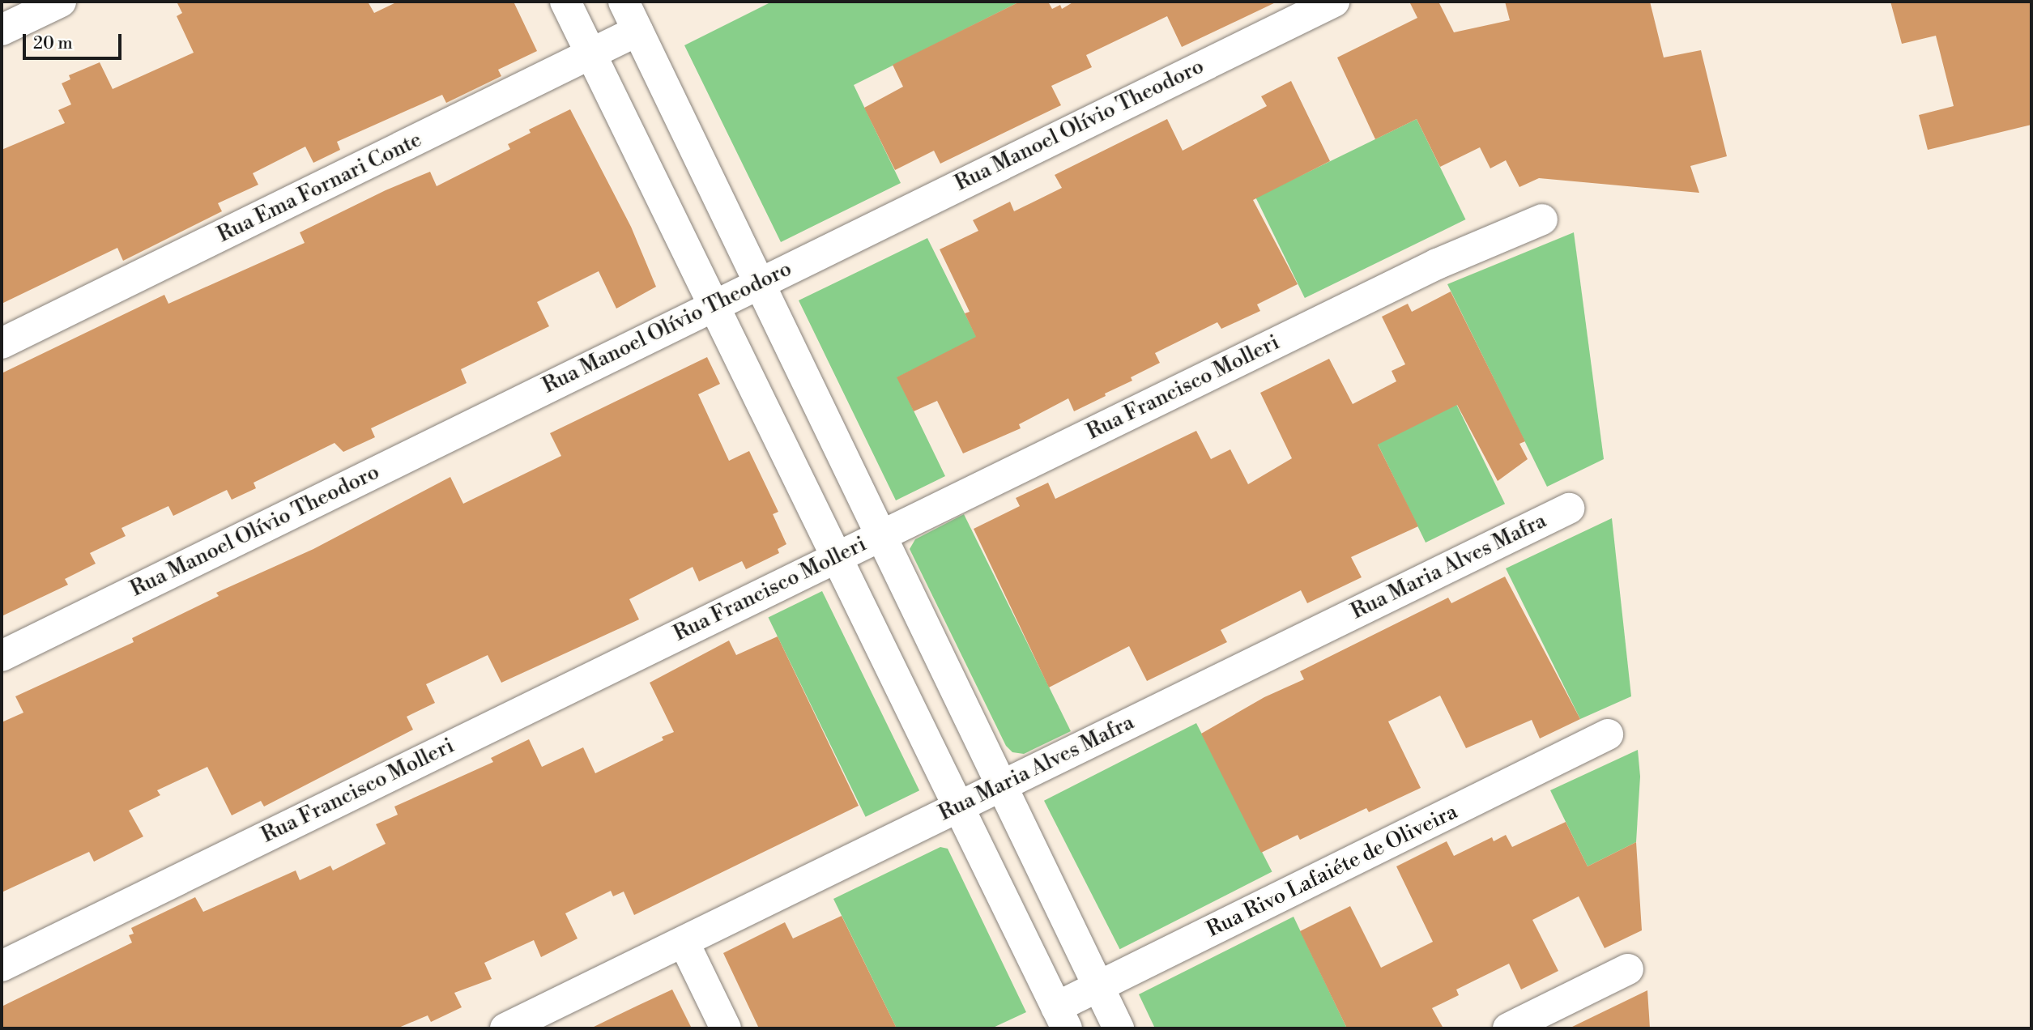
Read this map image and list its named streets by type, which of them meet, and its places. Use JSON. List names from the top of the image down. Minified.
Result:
{"streets":{"street":["Rua Manoel Olívio Theodoro","Rua Ema Fornari Conte","Rua Francisco Molleri","Rua Maria Alves Mafra","Rua Rivo Lafaiéte de Oliveira"]},"scale_bar":"20 m"}
